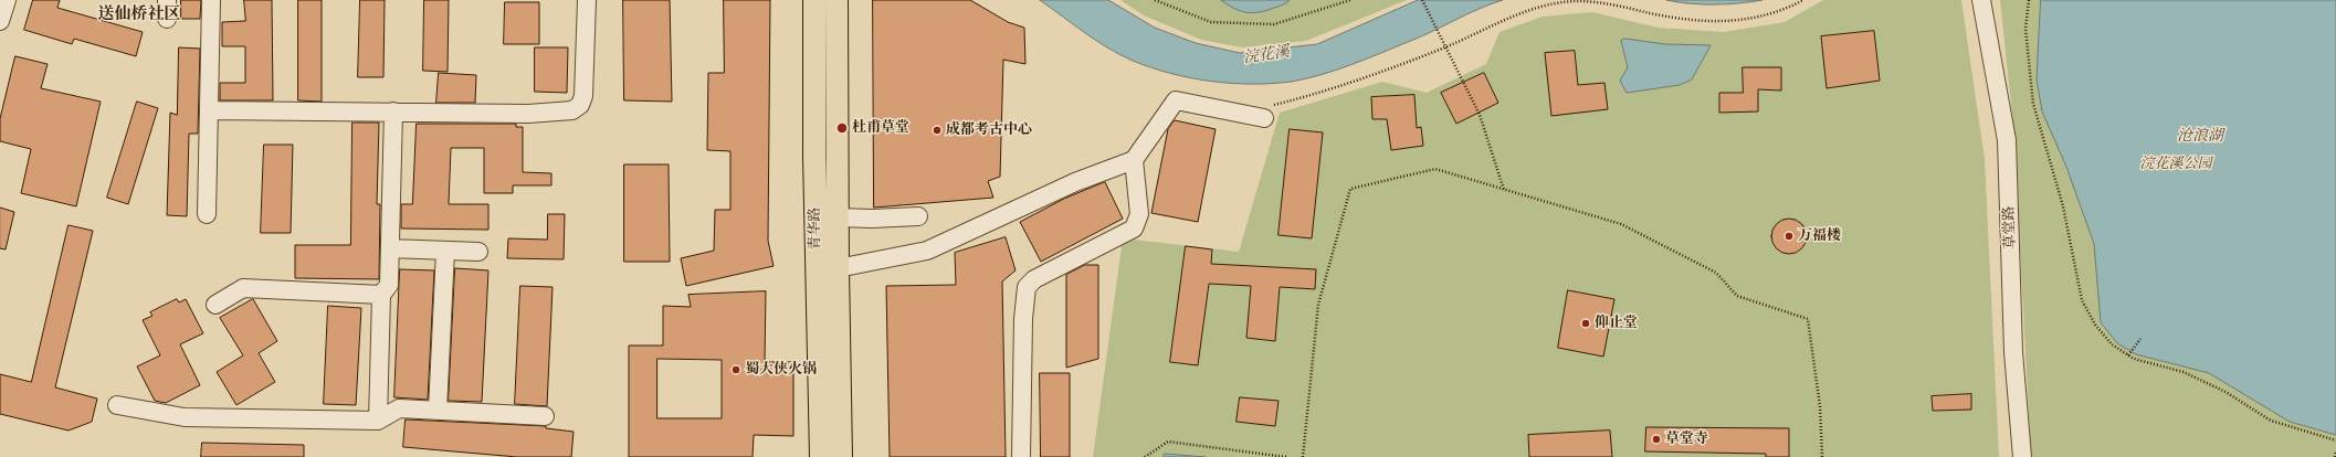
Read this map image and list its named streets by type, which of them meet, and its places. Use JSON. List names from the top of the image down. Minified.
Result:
{"streets":{"main road":["青华路"],"street":["草堂路"]},"districts":["送仙桥社区"],"water":["浣花溪","沧浪湖"],"parks":["浣花溪公园"],"places":["杜甫草堂","成都考古中心","万福楼","仰止堂","蜀大侠火锅","草堂寺"]}
